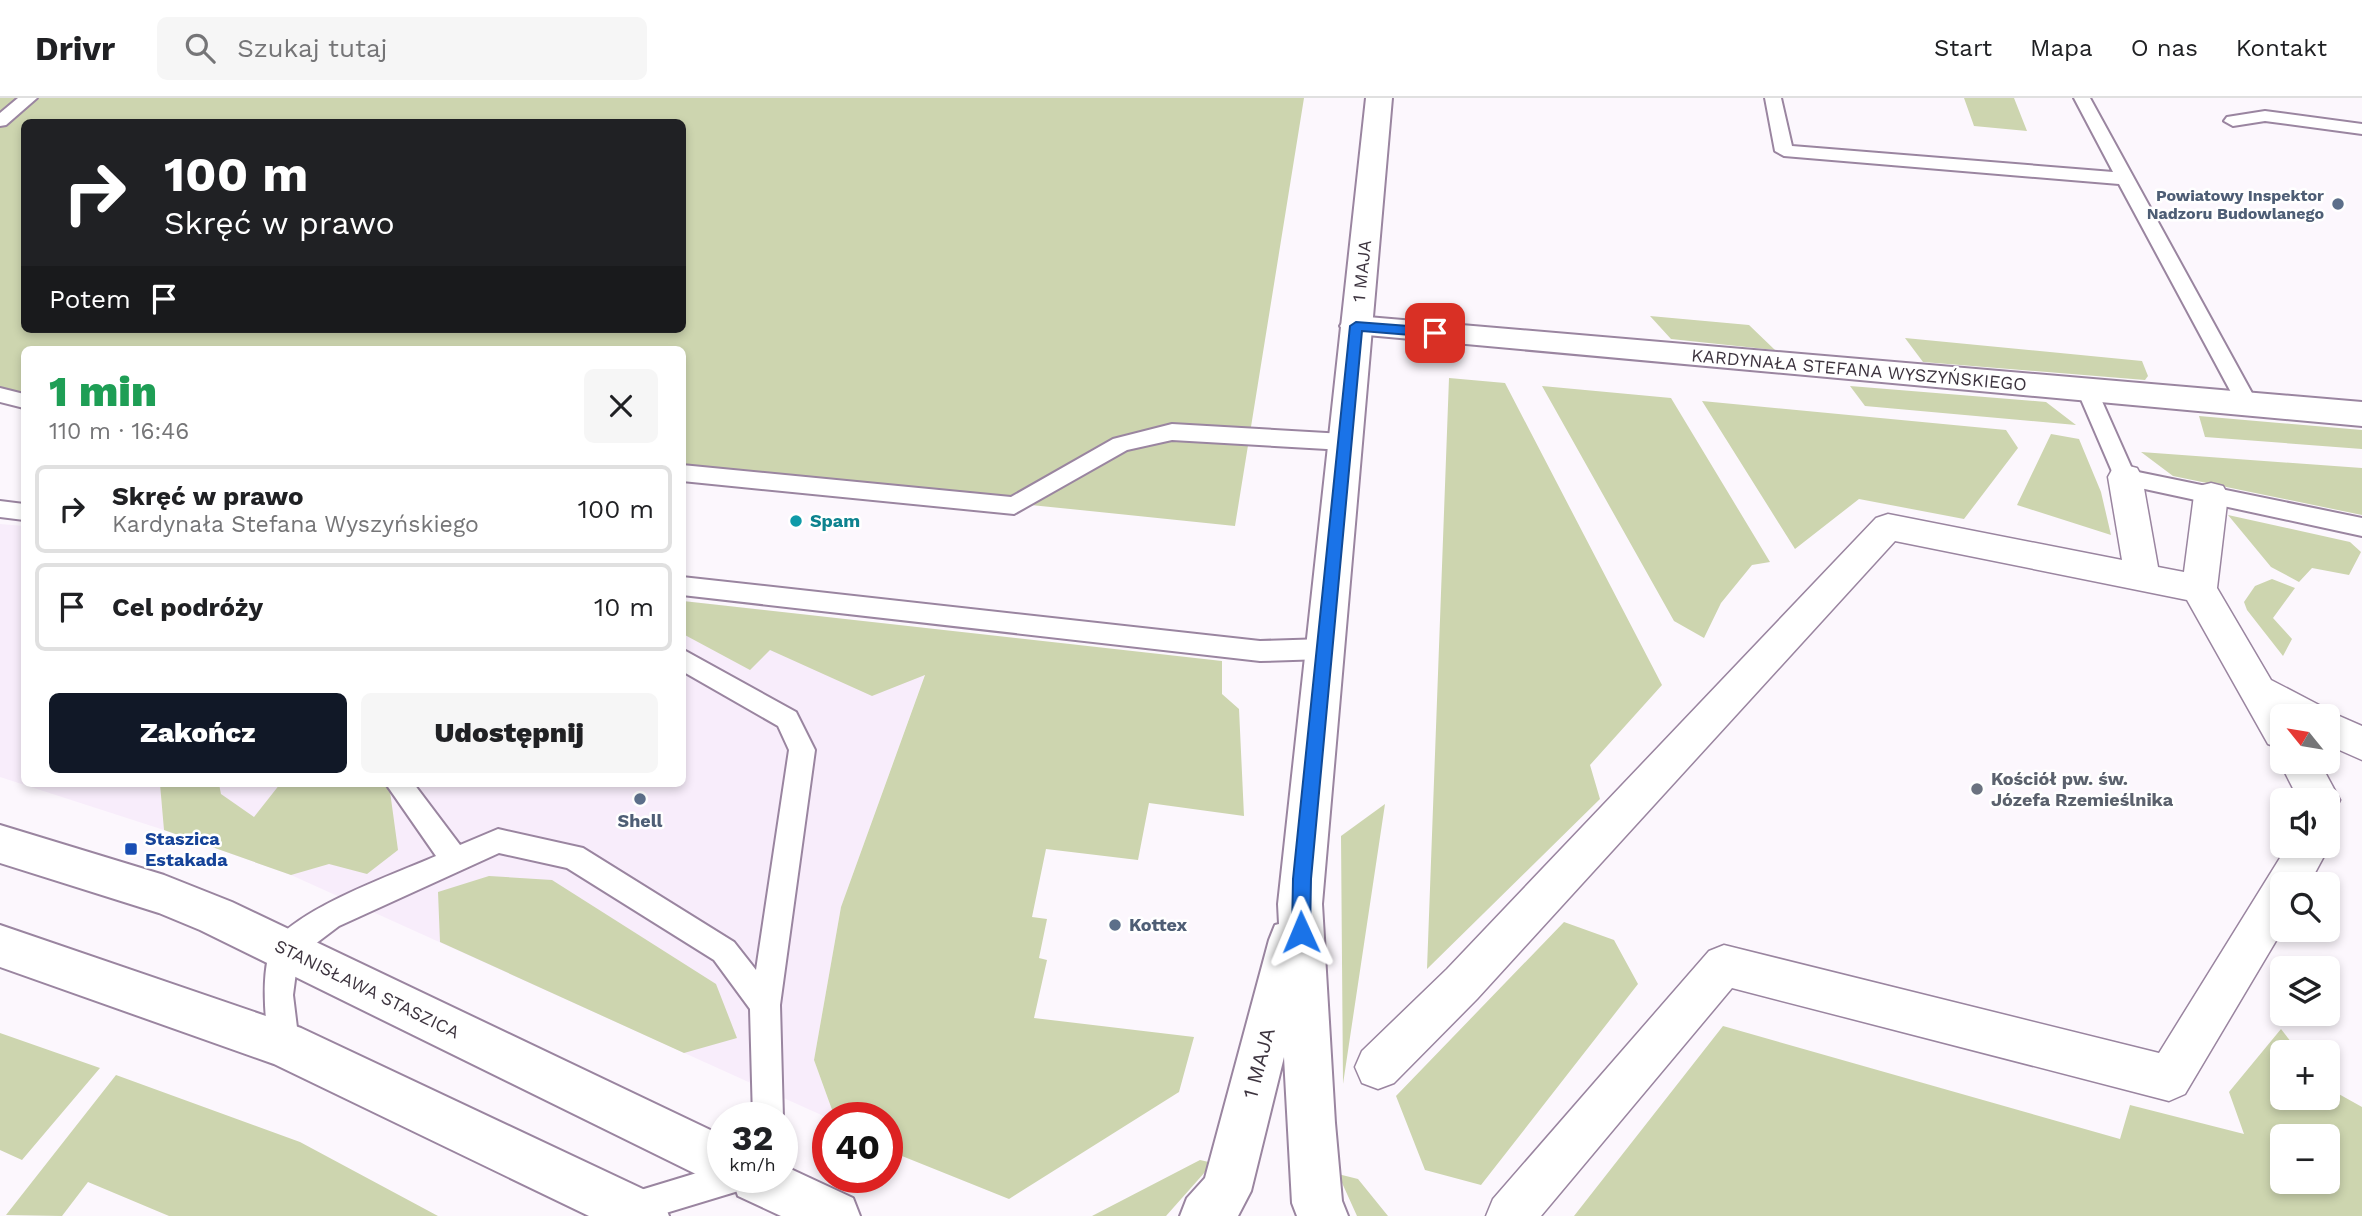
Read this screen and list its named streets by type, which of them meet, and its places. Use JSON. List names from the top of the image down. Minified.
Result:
{"streets":{"street":["1 MAJA","KARDYNAŁA STEFANA WYSZYŃSKIEGO","STANISŁAWA STASZICA"]},"crossings":[["1 MAJA","KARDYNAŁA STEFANA WYSZYŃSKIEGO"]],"places":{"other":["Powiatowy Inspektor Nadzoru Budowlanego","Spam","Kościół pw. św. Józefa Rzemieślnika","Shell","Kottex"],"transit":["Staszica Estakada"]},"north":"top left","page":{"header":"Drivr","search":"Szukaj tutaj","nav":["Start","Mapa","O nas","Kontakt"],"turn":["100 m","Skręć w prawo"],"then":"Potem","heading":["1 min","110 m · 16:46"],"list":[{"name":"Skręć w prawo","note":"Kardynała Stefana Wyszyńskiego","value":"100 m"},{"name":"Cel podróży","value":"10 m"}],"buttons":["Zakończ","Udostępnij"],"map_buttons":["+","−"],"speed":"32 km/h","limit":"40"}}
